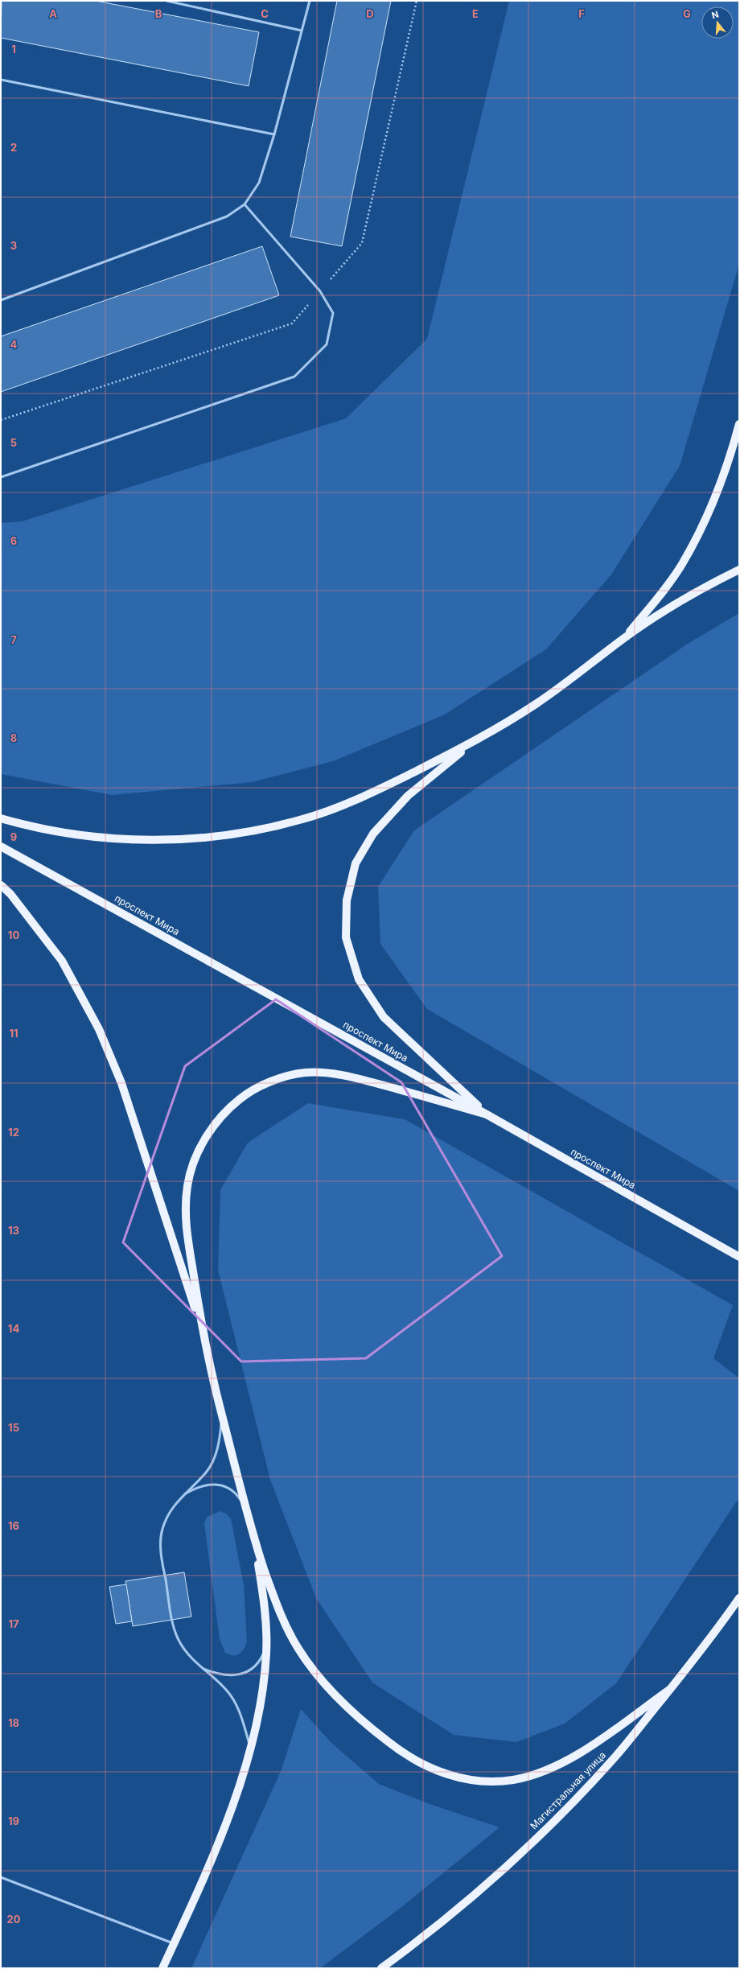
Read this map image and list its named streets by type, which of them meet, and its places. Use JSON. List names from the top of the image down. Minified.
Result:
{"streets":{"main road":["проспект Мира","Магистральная улица"]},"north":"top","grid":{"columns":["A","B","C","D","E","F","G"],"rows":["1","2","3","4","5","6","7","8","9","10","11","12","13","14","15","16","17","18","19","20"]}}
